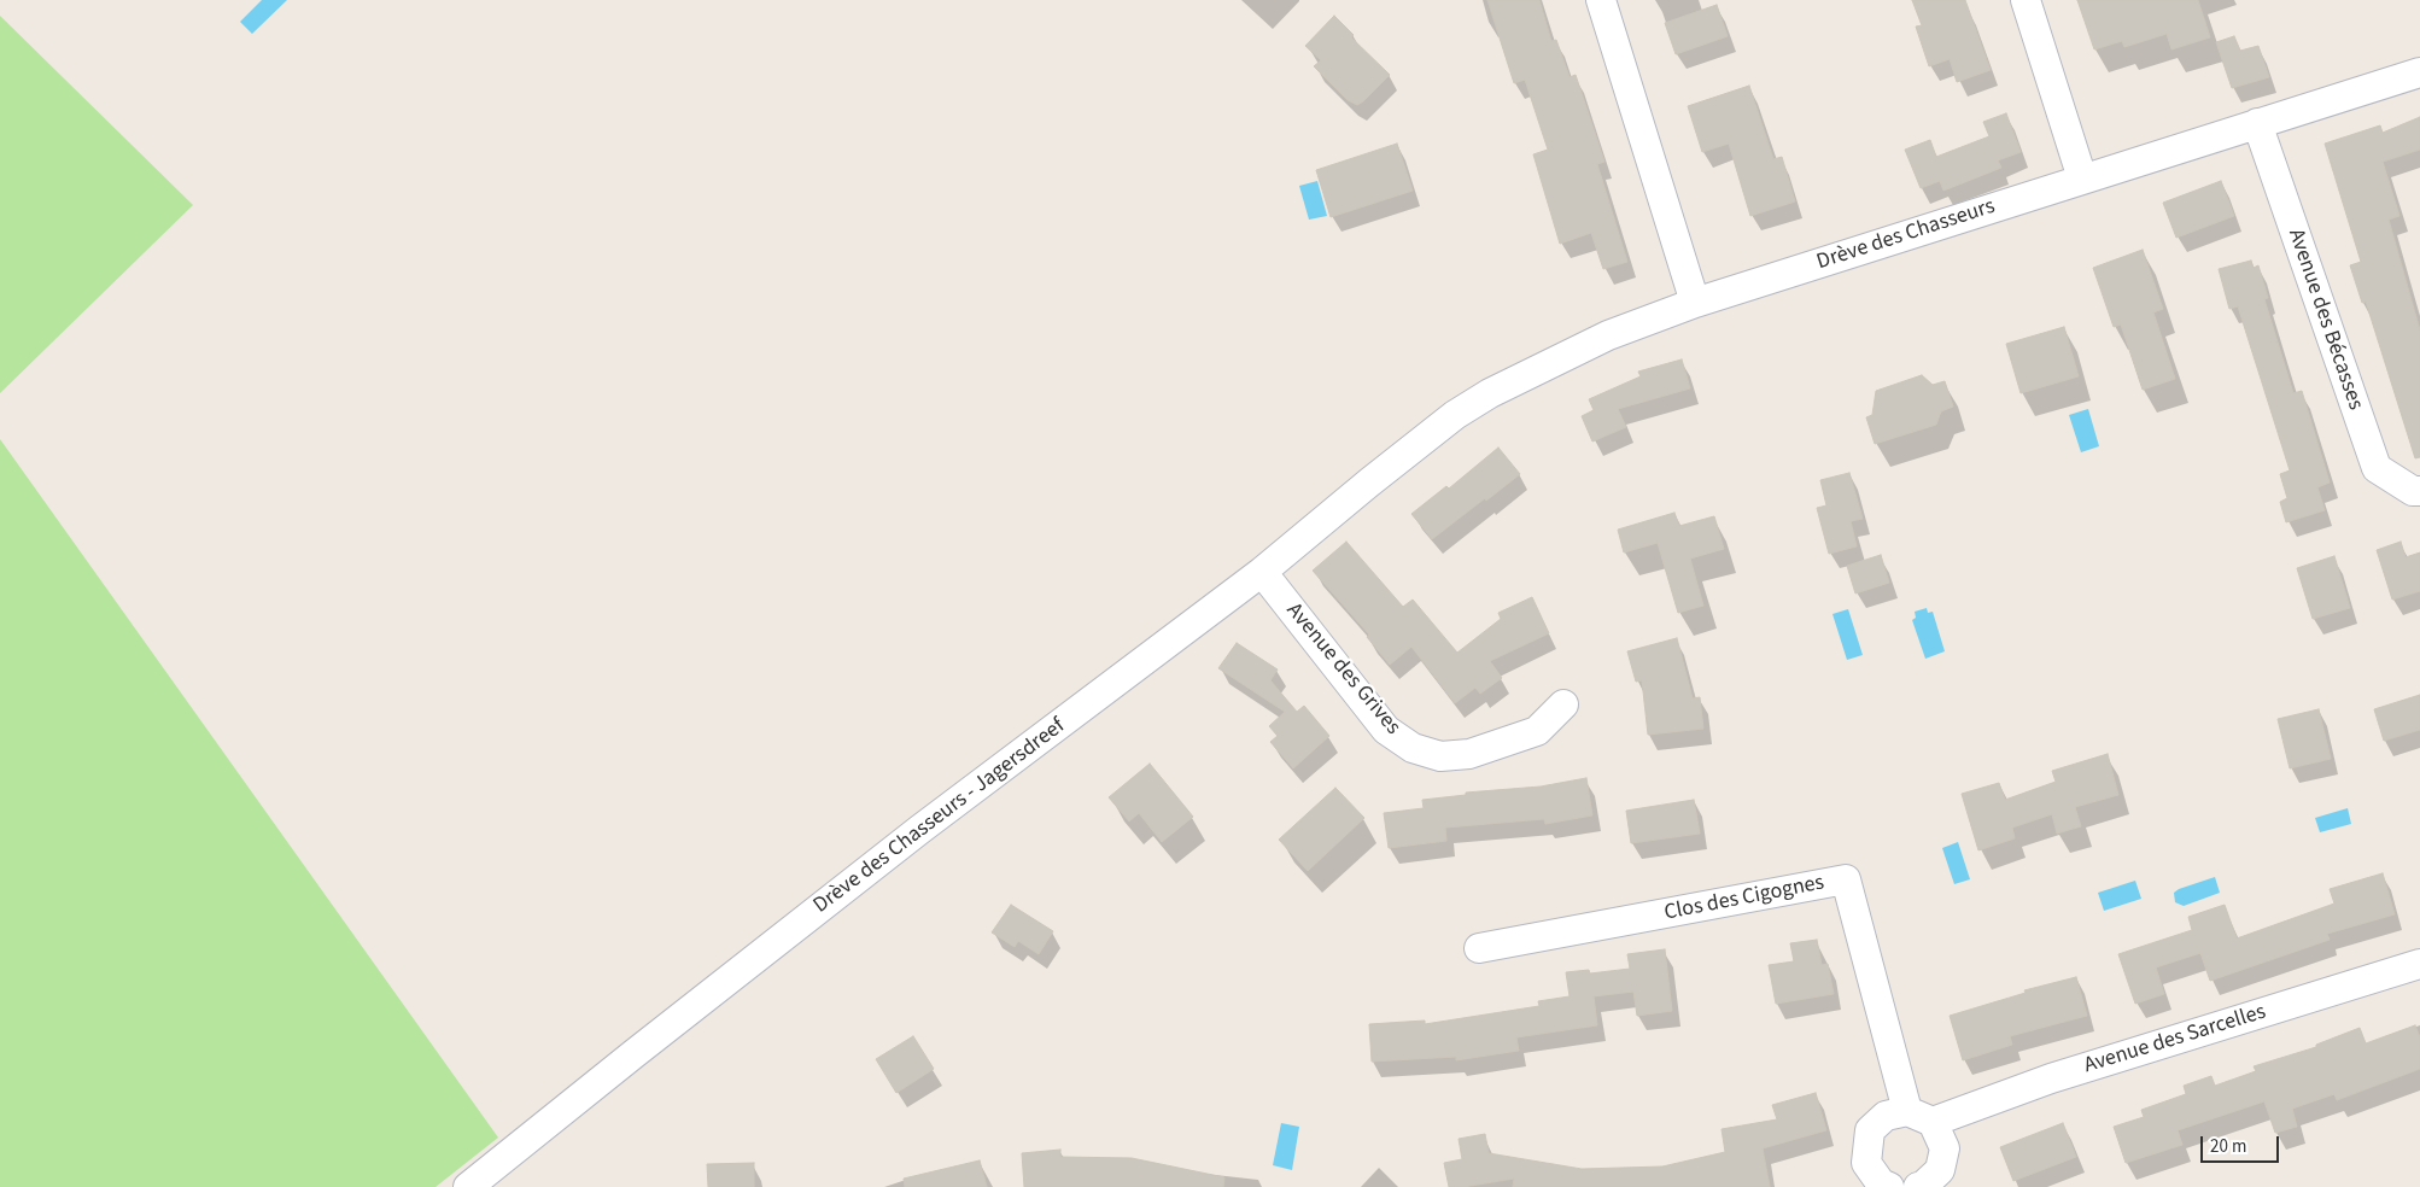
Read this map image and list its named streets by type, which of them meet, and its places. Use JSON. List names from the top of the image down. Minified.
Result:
{"streets":{"street":["Drève des Chasseurs","Avenue des Bécasses","Avenue des Grives","Drève des Chasseurs - Jagersdreef","Clos des Cigognes","Avenue des Sarcelles"]},"crossings":[["Drève des Chasseurs","Avenue des Bécasses"],["Drève des Chasseurs","Drève des Chasseurs - Jagersdreef"],["Avenue des Grives","Drève des Chasseurs - Jagersdreef"],["Clos des Cigognes","Avenue des Sarcelles"]],"scale_bar":"20 m"}
